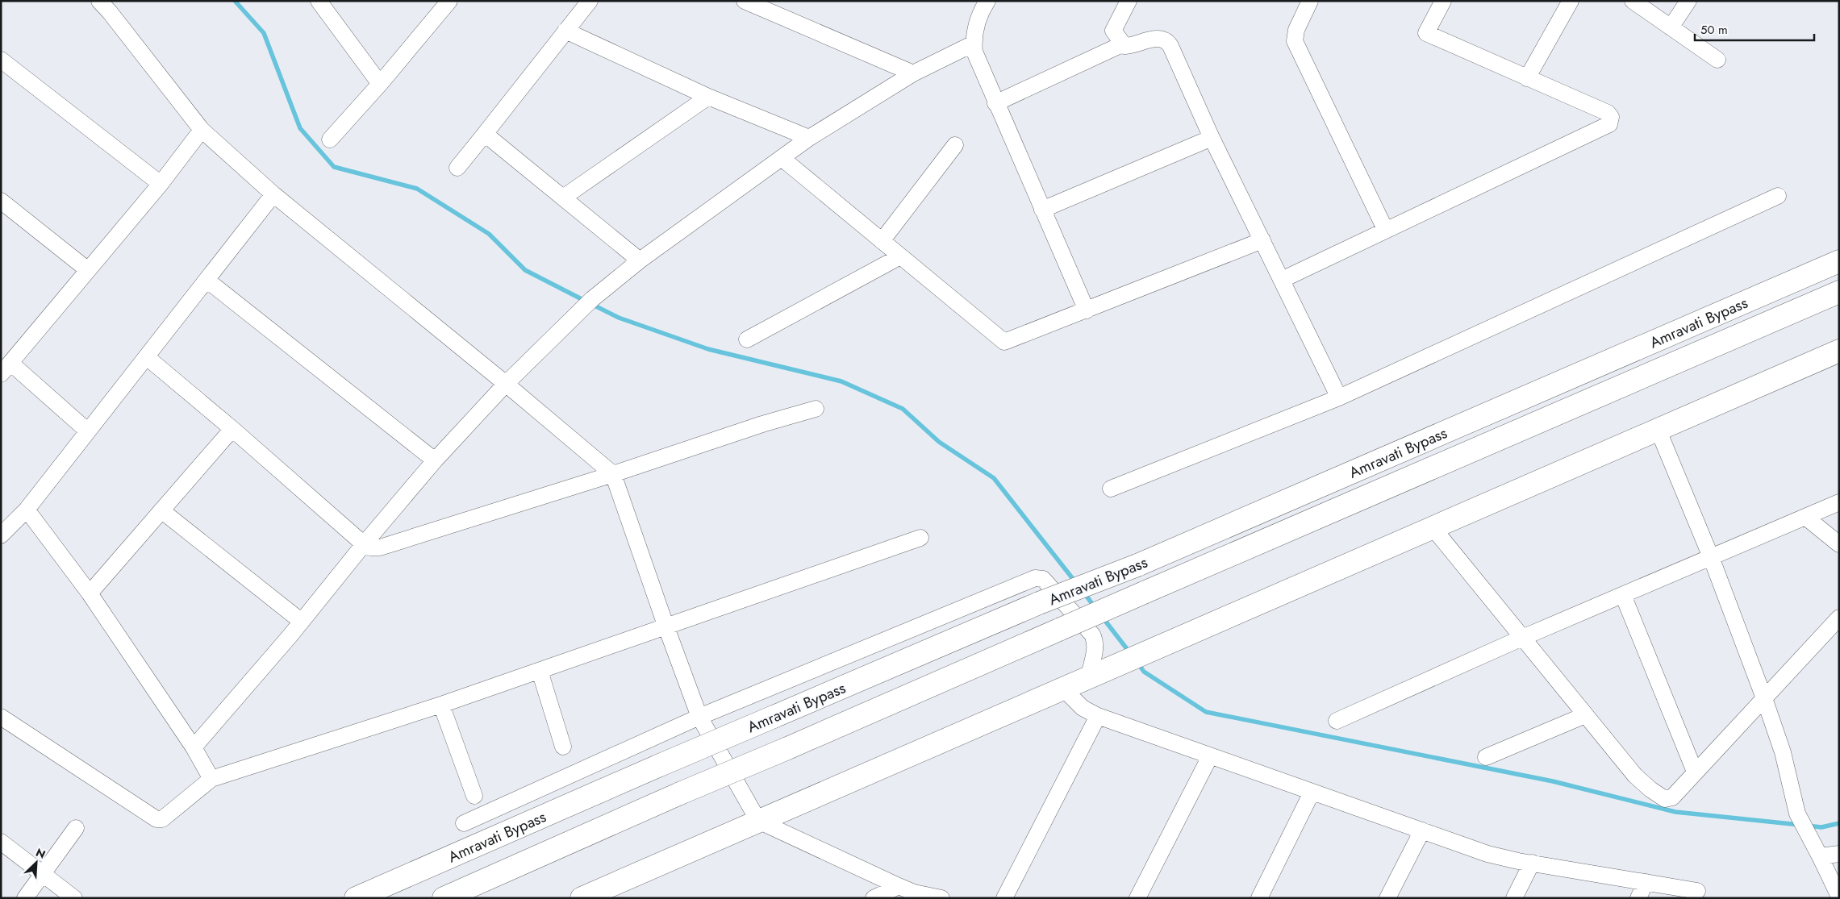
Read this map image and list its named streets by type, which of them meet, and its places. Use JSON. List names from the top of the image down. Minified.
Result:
{"streets":{"main road":["Amravati Bypass"]},"scale_bar":"50 m","north":"top right"}
